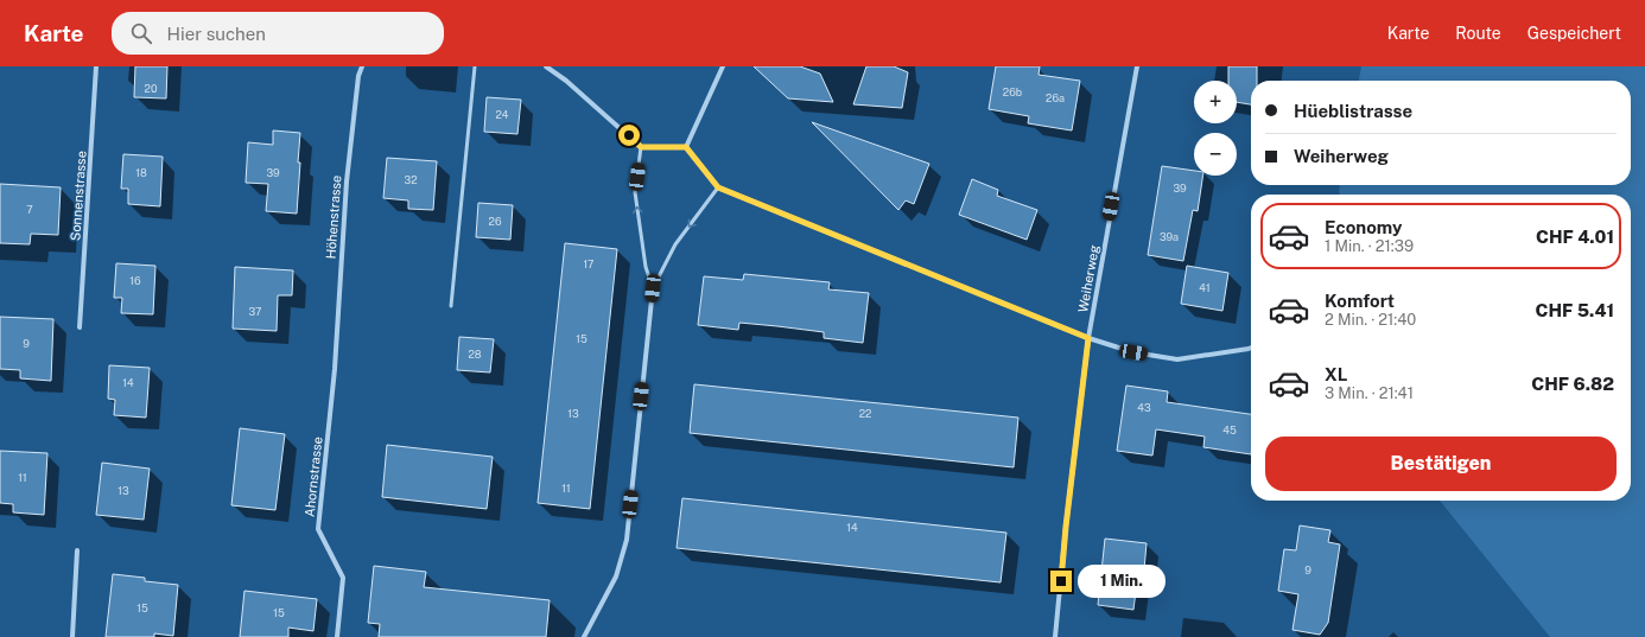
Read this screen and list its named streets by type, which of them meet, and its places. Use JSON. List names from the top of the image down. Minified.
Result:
{"streets":{"street":["Sonnenstrasse","Höhenstrasse","Weiherweg","Ahornstrasse"]},"crossings":[["Höhenstrasse","Ahornstrasse"]],"house_numbers":["20","26b","26a","24","18","39","32","39","7","26","39a","17","16","41","37","15","9","28","14","43","13","22","45","11","11","13","14","9","15","15"],"page":{"header":"Karte","search":"Hier suchen","nav":["Karte","Route","Gespeichert"],"map_buttons":["+","−"],"banner":["Hüeblistrasse","Weiherweg"],"list":[{"name":"Economy","note":"1 Min. · 21:39","value":"CHF 4.01"},{"name":"Komfort","note":"2 Min. · 21:40","value":"CHF 5.41"},{"name":"XL","note":"3 Min. · 21:41","value":"CHF 6.82"}],"buttons":"Bestätigen","bubble":"1 Min."}}
